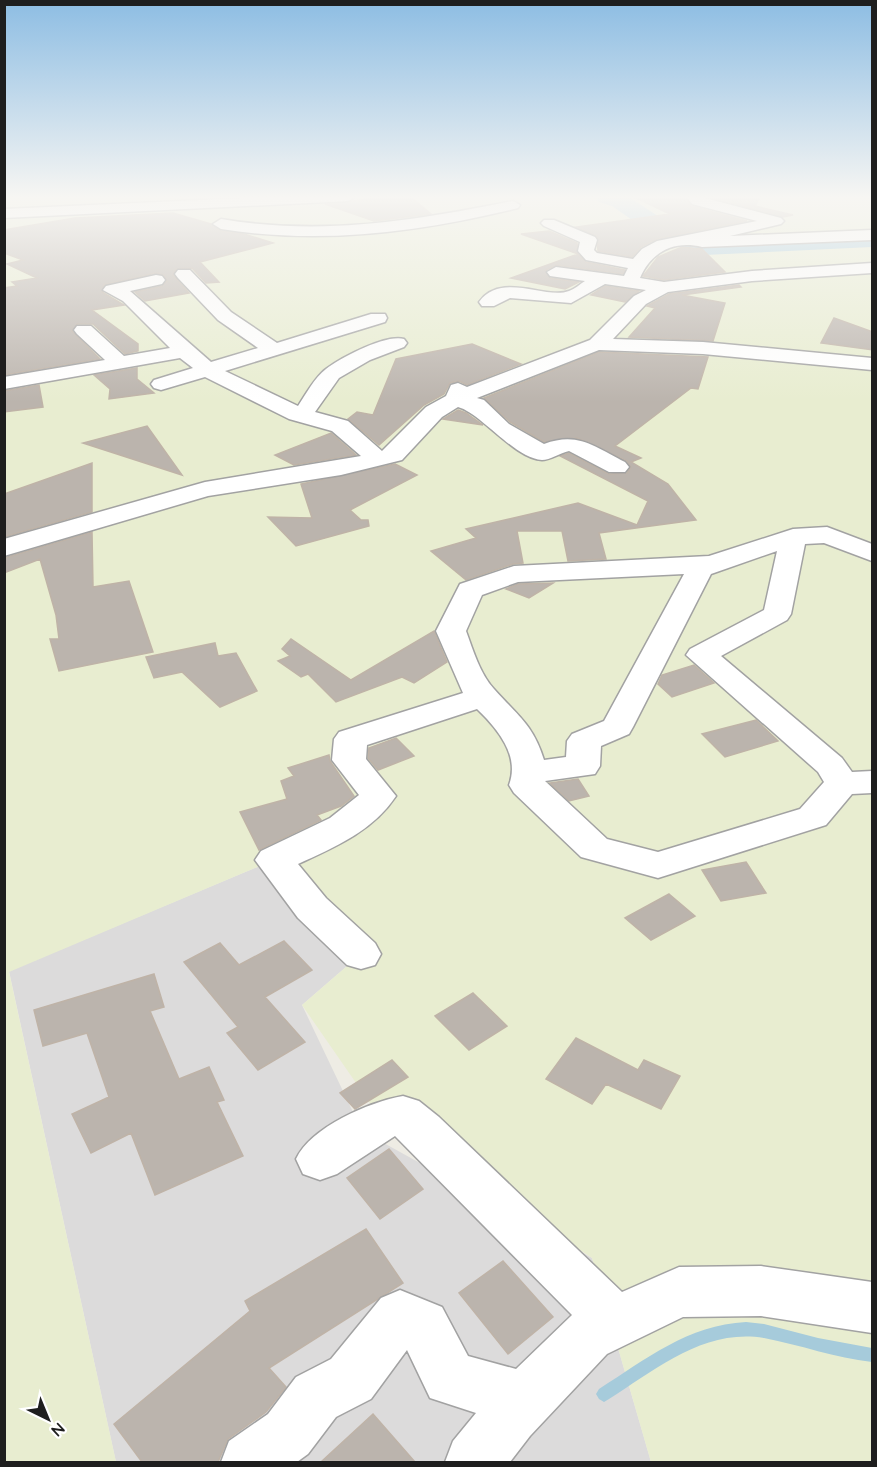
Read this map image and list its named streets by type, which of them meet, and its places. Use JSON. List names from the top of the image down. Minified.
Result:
{"north":"bottom right"}
